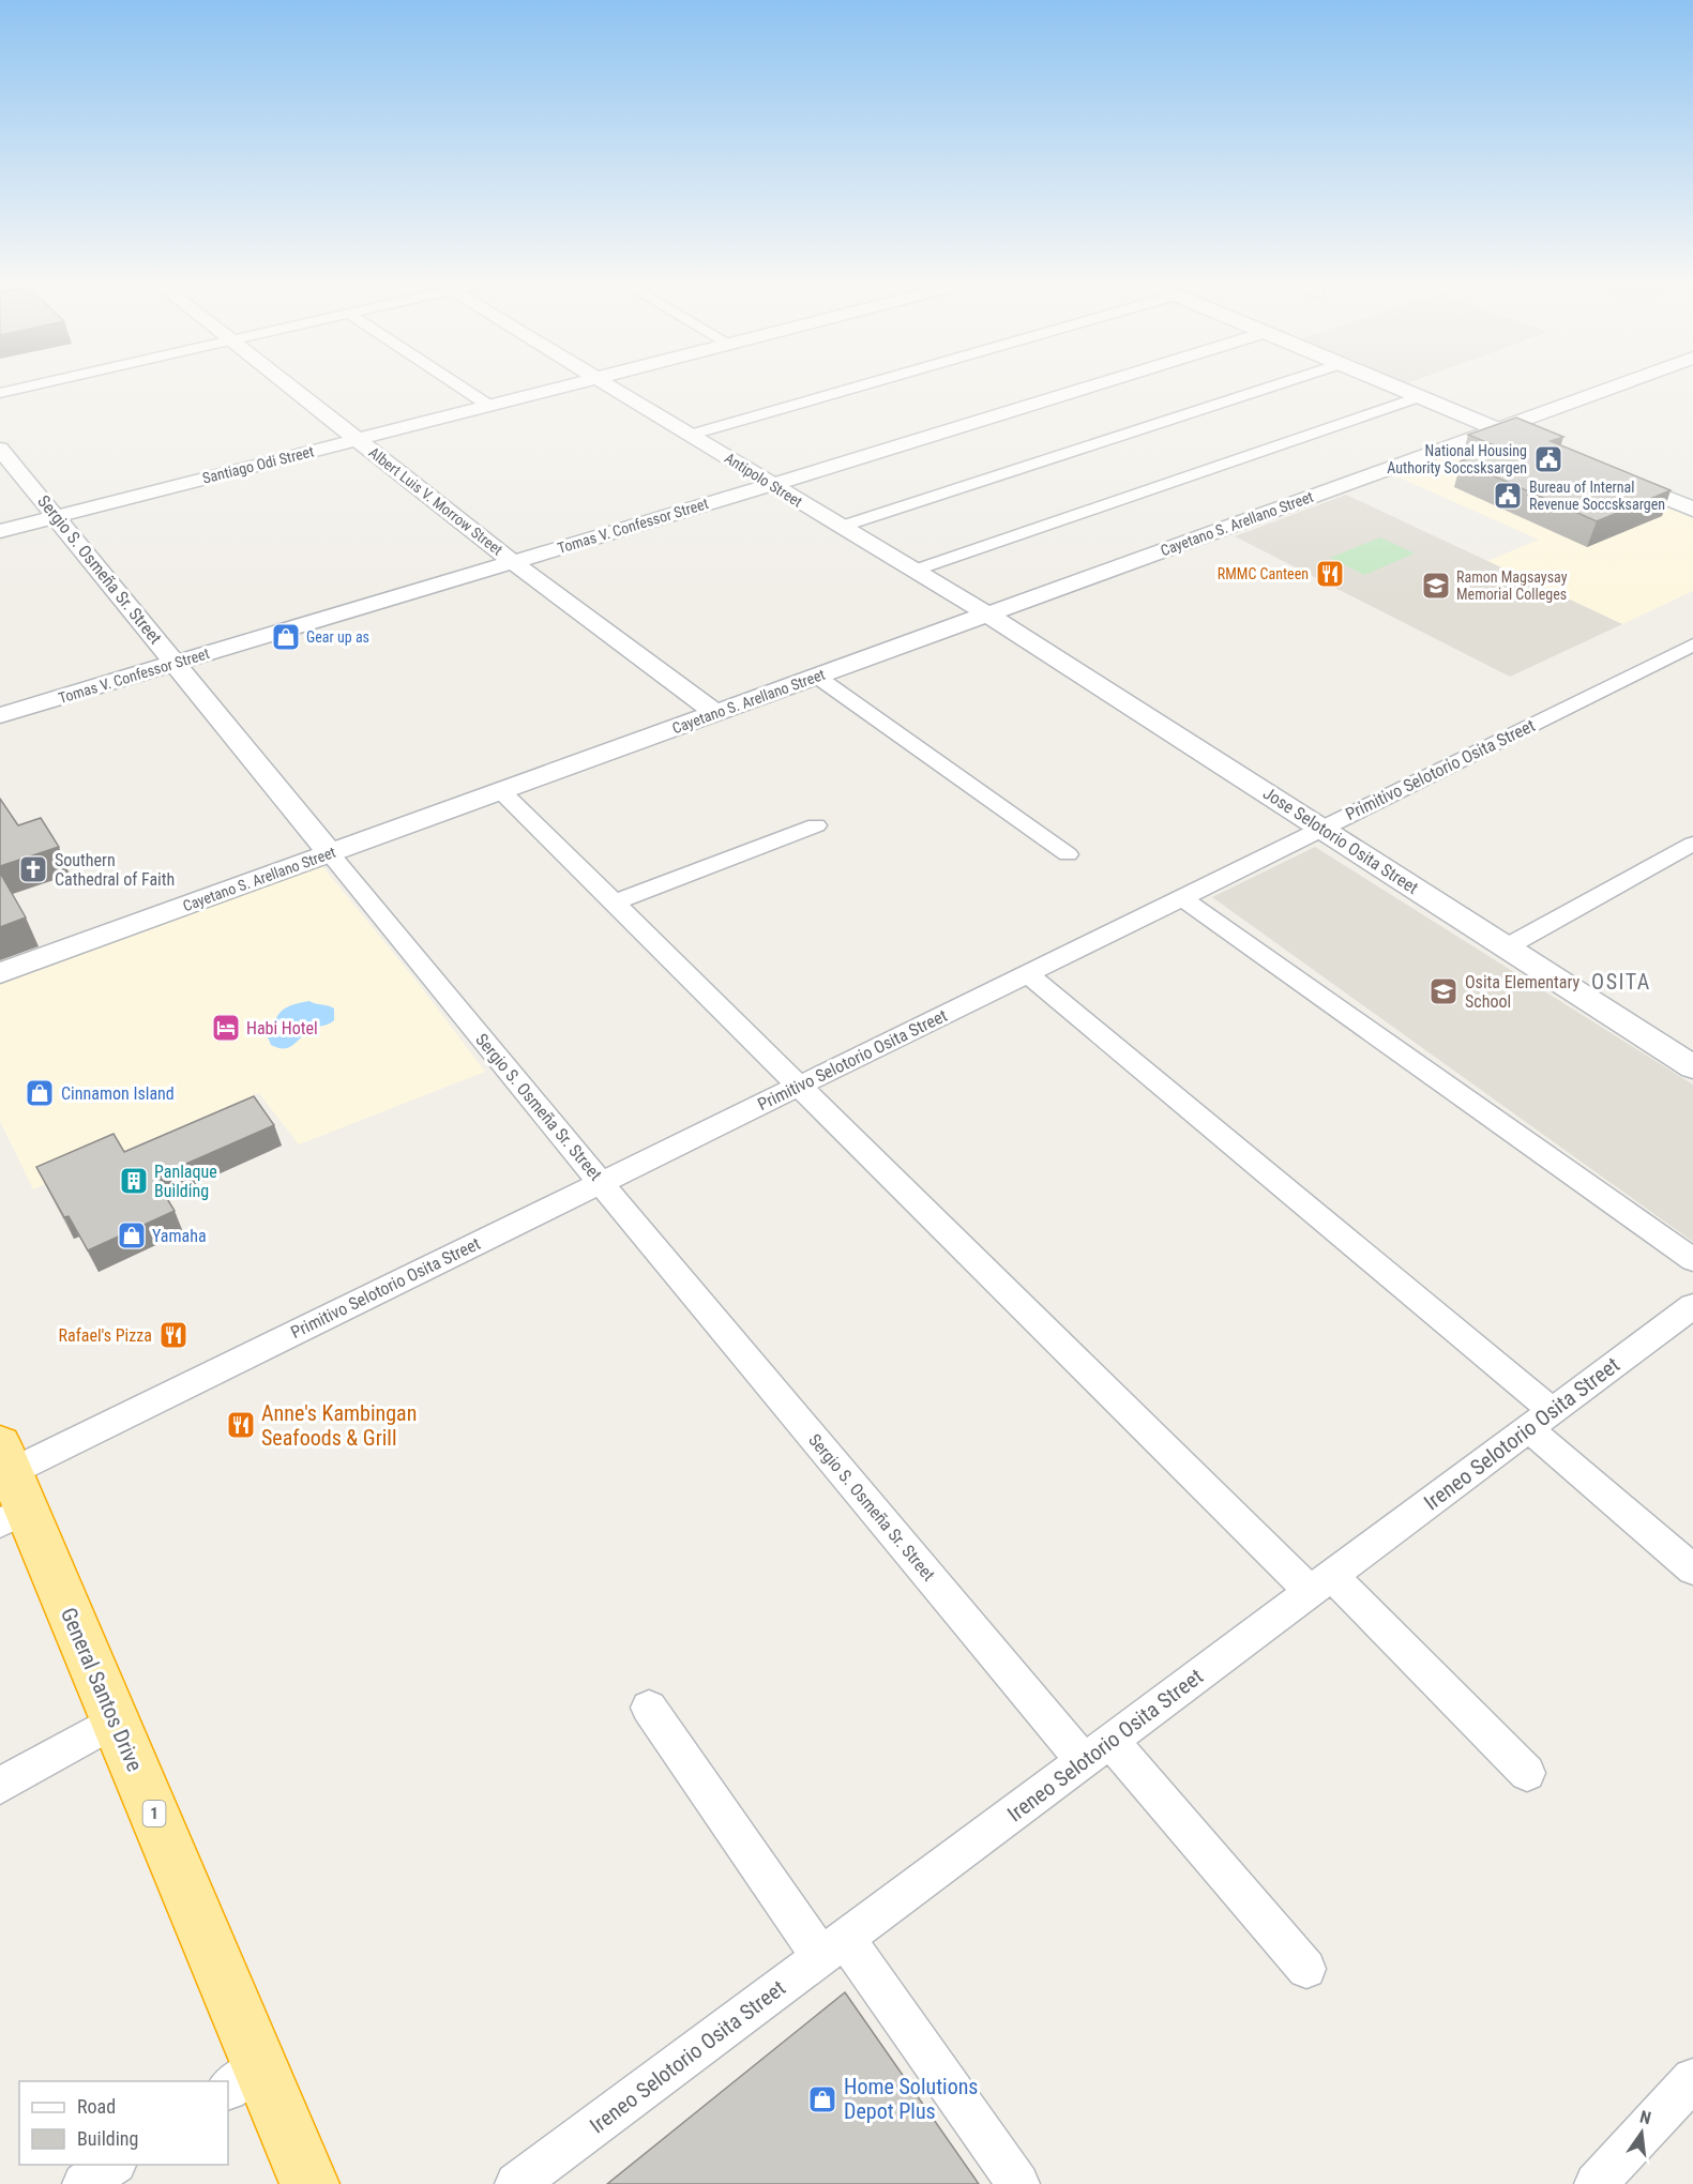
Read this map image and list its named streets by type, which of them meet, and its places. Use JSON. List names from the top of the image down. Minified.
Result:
{"streets":{"highway":["General Santos Drive","1"],"street":["Santiago Odi Street","Antipolo Street","Albert Luis V. Morrow Street","Cayetano S. Arellano Street","Tomas V. Confessor Street","Sergio S. Osmeña Sr. Street","Primitivo Selotorio Osita Street","Jose Selotorio Osita Street","Ireneo Selotorio Osita Street"]},"crossings":[["Santiago Odi Street","Albert Luis V. Morrow Street"],["Santiago Odi Street","Sergio S. Osmeña Sr. Street"],["Antipolo Street","Cayetano S. Arellano Street"],["Antipolo Street","Tomas V. Confessor Street"],["Antipolo Street","Jose Selotorio Osita Street"],["Albert Luis V. Morrow Street","Cayetano S. Arellano Street"],["Albert Luis V. Morrow Street","Tomas V. Confessor Street"],["Cayetano S. Arellano Street","Sergio S. Osmeña Sr. Street"],["Cayetano S. Arellano Street","Jose Selotorio Osita Street"],["Tomas V. Confessor Street","Sergio S. Osmeña Sr. Street"],["Sergio S. Osmeña Sr. Street","Primitivo Selotorio Osita Street"],["Sergio S. Osmeña Sr. Street","Ireneo Selotorio Osita Street"],["Primitivo Selotorio Osita Street","Jose Selotorio Osita Street"],["Primitivo Selotorio Osita Street","General Santos Drive"]],"districts":["OSITA"],"places":{"public building":["National Housing Authority Soccsksargen","Bureau of Internal Revenue Soccsksargen"],"restaurant":["RMMC Canteen","Rafael's Pizza","Anne's Kambingan Seafoods & Grill"],"school or university":["Ramon Magsaysay Memorial Colleges","Osita Elementary School"],"shop":["Gear up as","Cinnamon Island","Yamaha","Home Solutions Depot Plus"],"church":["Southern Cathedral of Faith"],"hotel":["Habi Hotel"],"building":["Panlaque Building"]},"legend":["Road","Building"],"north":"top"}
